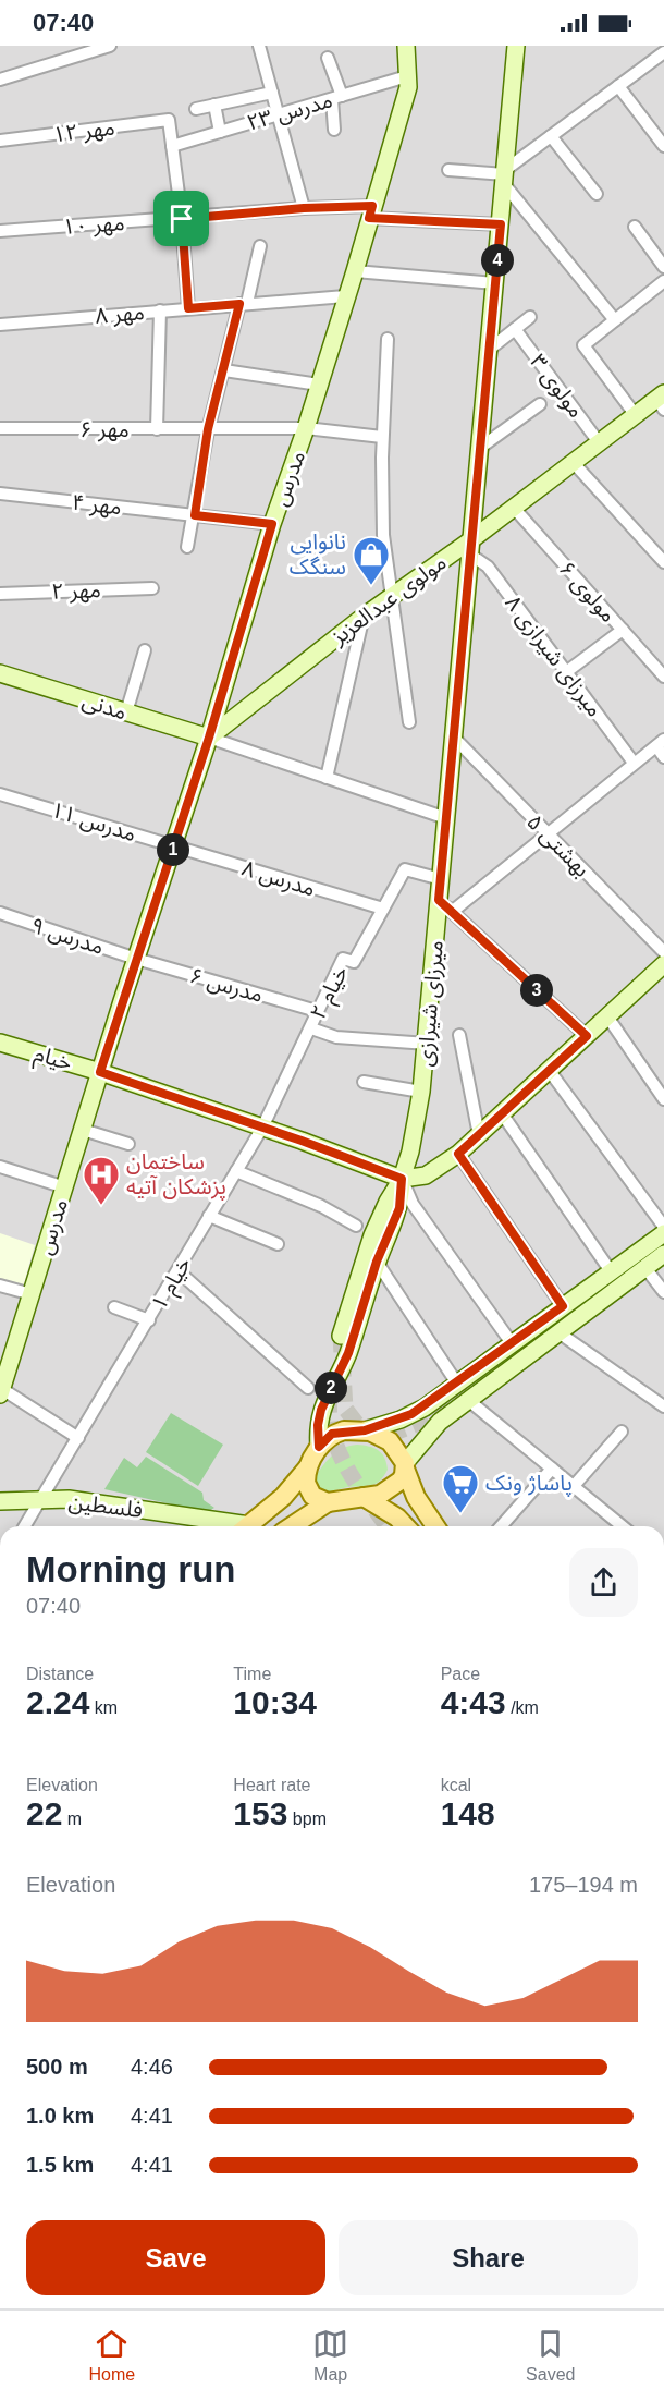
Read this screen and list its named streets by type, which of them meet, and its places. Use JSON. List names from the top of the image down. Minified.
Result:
{"streets":{"main road":["مدرس","مولوی عبدالعزیز","مدنی","میرزای شیرازی","خیام","فلسطین"],"street":["مدرس ۲۳","مهر ۱۲","مهر ۱۰","مهر ۸","مولوی ۳","مهر ۶","مهر ۴","مهر ۲","مولوی ۶","میرزای شیرازی ۸","مدرس ۱۱","بهشتی ۵","مدرس ۸","مدرس ۹","مدرس ۶","خیام ۲","خیام ۱"]},"crossings":[["مدرس ۲۳","مهر ۱۲"],["مدرس ۲۳","مدرس"],["مهر ۱۰","مدرس"],["مهر ۱۰","میرزای شیرازی"],["مهر ۸","مدرس"],["مولوی ۳","مولوی عبدالعزیز"],["مهر ۶","مدرس"],["مدرس","مهر ۴"],["مدرس","مولوی عبدالعزیز"],["مدرس","مدنی"],["مدرس","مدرس ۱۱"],["مدرس","مدرس ۸"],["مدرس","مدرس ۹"],["مدرس","مدرس ۶"],["مدرس","خیام"],["مولوی ۶","مولوی عبدالعزیز"],["مولوی عبدالعزیز","میرزای شیرازی ۸"],["مولوی عبدالعزیز","مدنی"],["مولوی عبدالعزیز","میرزای شیرازی"],["میرزای شیرازی ۸","میرزای شیرازی"],["مدرس ۱۱","مدرس ۸"],["بهشتی ۵","میرزای شیرازی"],["مدرس ۸","خیام ۲"],["مدرس ۹","مدرس ۶"],["مدرس ۶","خیام ۲"],["خیام ۲","میرزای شیرازی"],["خیام ۲","خیام"],["خیام ۲","خیام ۱"],["میرزای شیرازی","خیام"],["خیام","خیام ۱"],["خیام ۱","فلسطین"]],"places":{"shop":["نانوایی سنگک"],"hospital":["ساختمان پزشکان آتیه"],"supermarket":["پاساژ ونک"]},"page":{"status":"07:40","pins":["4","1","3","2"],"heading":["Morning run","07:40"],"stats":[["Distance","2.24 km"],["Time","10:34"],["Pace","4:43 /km"],["Elevation","22 m"],["Heart rate","153 bpm"],["kcal","148"]],"chart":["Elevation","175–194 m"],"list":[{"name":"500 m","note":"4:46"},{"name":"1.0 km","note":"4:41"},{"name":"1.5 km","note":"4:41"}],"buttons":["Save","Share"],"tabs":["Home","Map","Saved"]}}
